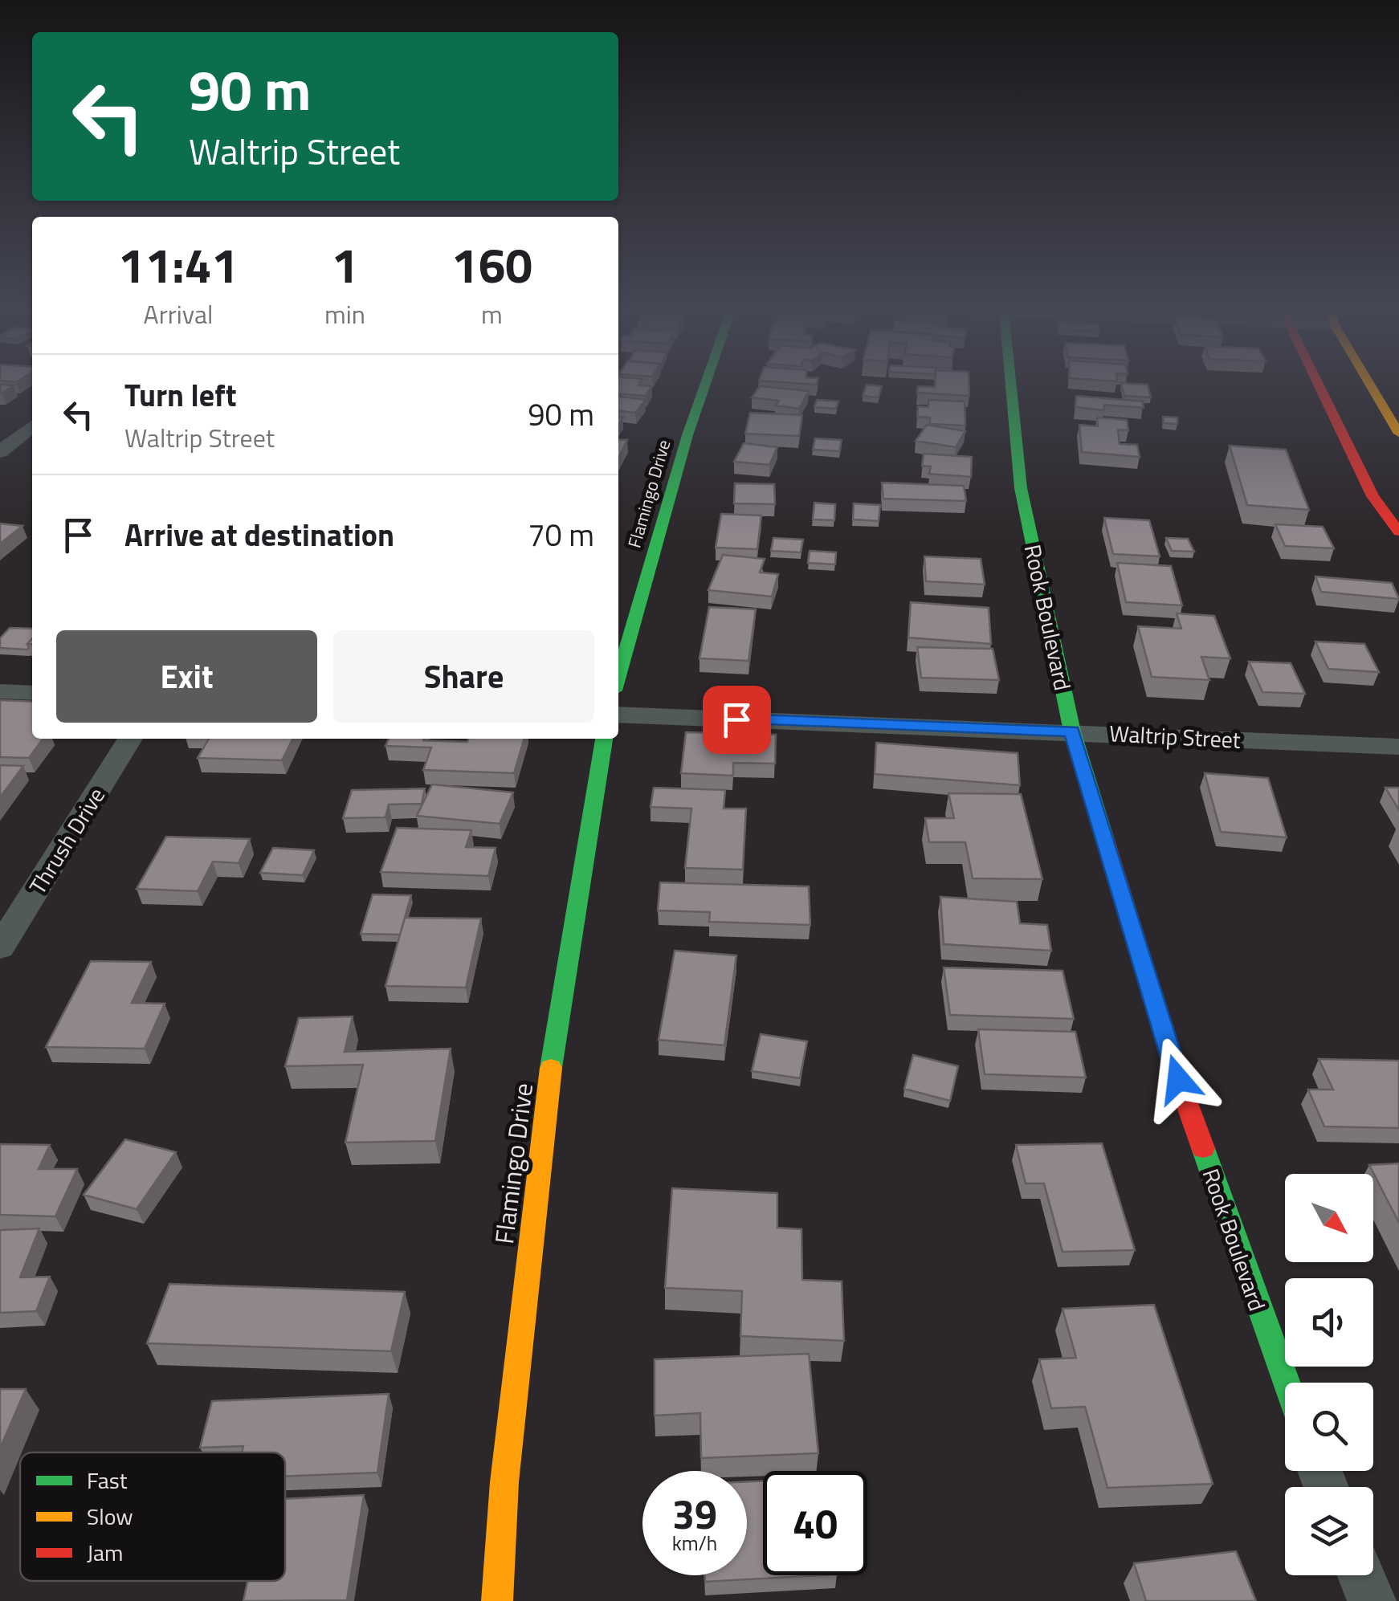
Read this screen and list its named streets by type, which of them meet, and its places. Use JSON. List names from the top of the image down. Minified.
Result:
{"streets":{"street":["Flamingo Drive","Rook Boulevard","Waltrip Street","Thrush Drive"]},"crossings":[["Rook Boulevard","Waltrip Street"]],"legend":["Fast","Slow","Jam"],"north":"bottom right","page":{"turn":["90 m","Waltrip Street"],"eta":["11:41","Arrival","1","min","160","m"],"list":[{"name":"Turn left","note":"Waltrip Street","value":"90 m"},{"name":"Arrive at destination","value":"70 m"}],"buttons":["Exit","Share"],"speed":"39 km/h","limit":"40"}}
